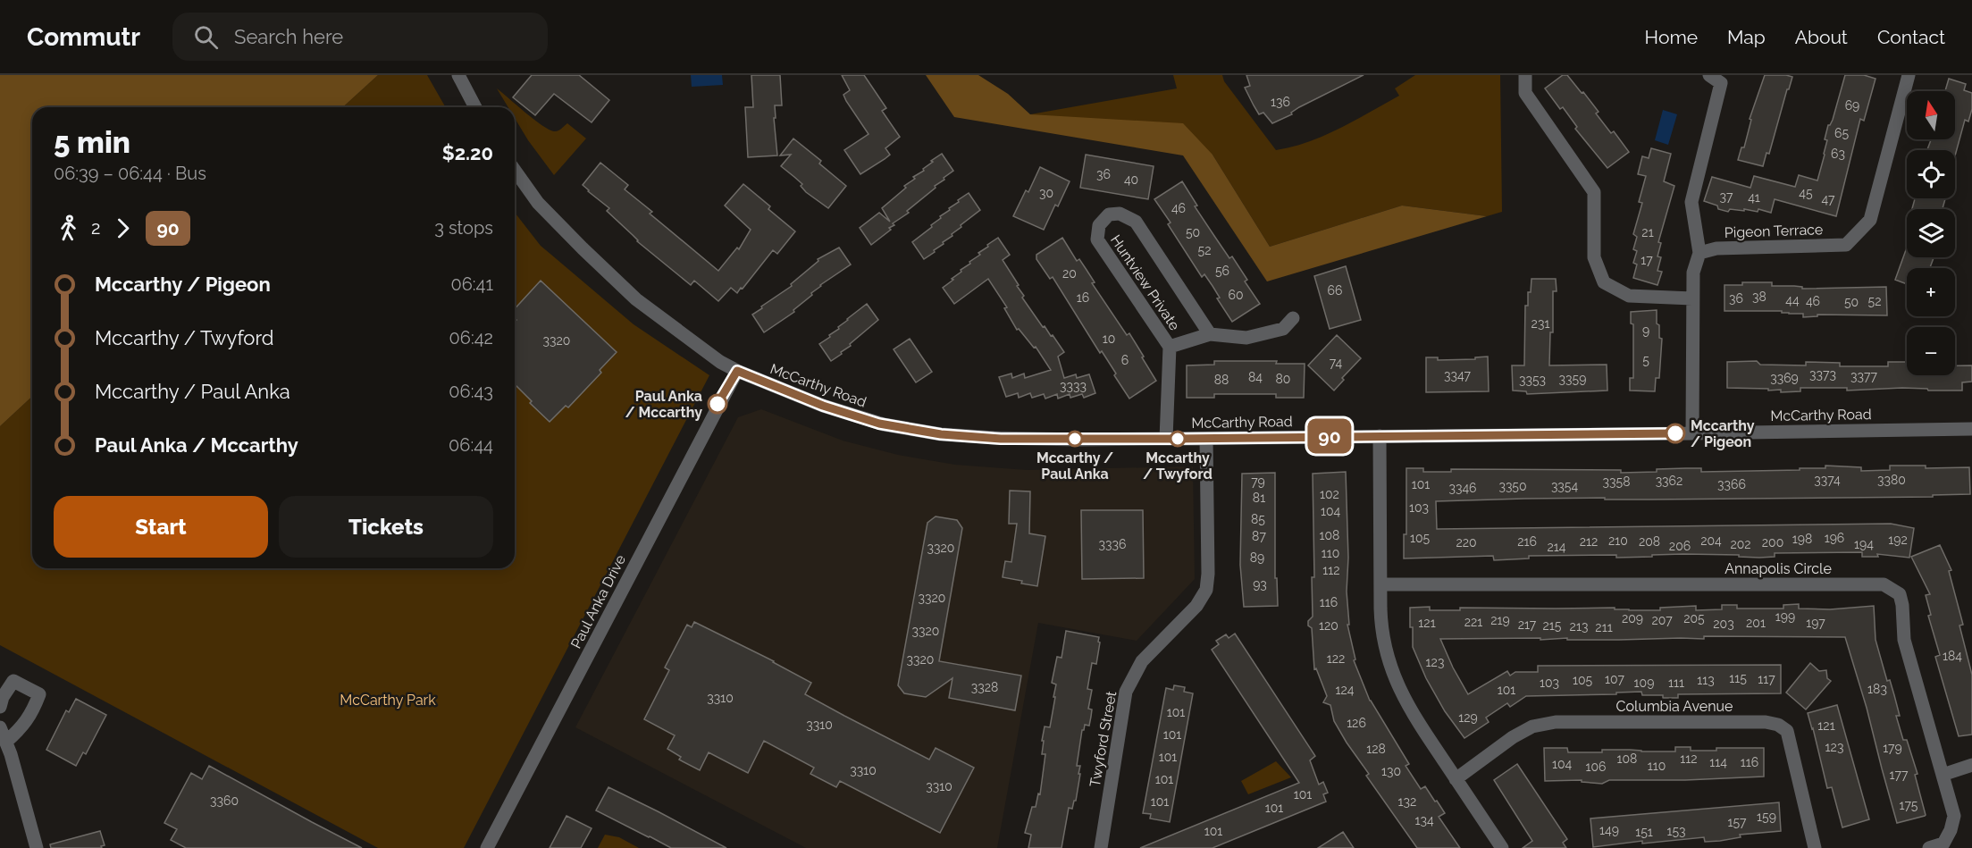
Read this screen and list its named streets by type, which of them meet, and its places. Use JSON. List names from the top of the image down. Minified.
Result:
{"streets":{"street":["Pigeon Terrace","Huntview Private","McCarthy Road","Annapolis Circle","Paul Anka Drive","Columbia Avenue","Twyford Street"]},"crossings":[["Huntview Private","McCarthy Road"],["McCarthy Road","Paul Anka Drive"],["McCarthy Road","Twyford Street"]],"parks":["McCarthy Park"],"places":["Paul Anka / Mccarthy","Mccarthy / Pigeon","Mccarthy / Paul Anka","Mccarthy / Twyford"],"lines":["bus line 90"],"house_numbers":["136","69","65","63","36","40","30","45","37","41","47","46","50","21","52","17","56","20","66","60","38","16","36","44","46","52","50","231","9","10","3320","6","5","74","3373","3347","3377","84","3369","80","3359","88","3353","3333","3374","3380","3362","79","3358","101","3366","3350","3354","3346","102","81","103","104","85","108","87","105","196","198","192","210","204","216","212","208","220","200","3336","202","194","206","214","3320","110","89","112","93","3320","116","199","209","205","219","207","221","121","201","197","203","217","120","215","213","211","3320","184","122","3320","123","115","107","117","105","113","103","109","111","3328","183","124","101","3310","101","129","126","3310","121","101","123","179","128","101","108","112","114","116","104","110","106","3310","130","177","101","3310","101","3360","101","132","175","101","159","134","157","149","101","153","151"],"north":"top","page":{"header":"Commutr","search":"Search here","nav":["Home","Map","About","Contact"],"on_map":"90","map_buttons":["+","−"],"heading":["5 min","06:39 – 06:44 · Bus","$2.20"],"legs":["2","90","3 stops"],"list":[{"name":"Mccarthy / Pigeon","value":"06:41"},{"name":"Mccarthy / Twyford","value":"06:42"},{"name":"Mccarthy / Paul Anka","value":"06:43"},{"name":"Paul Anka / Mccarthy","value":"06:44"}],"buttons":["Start","Tickets"]}}
